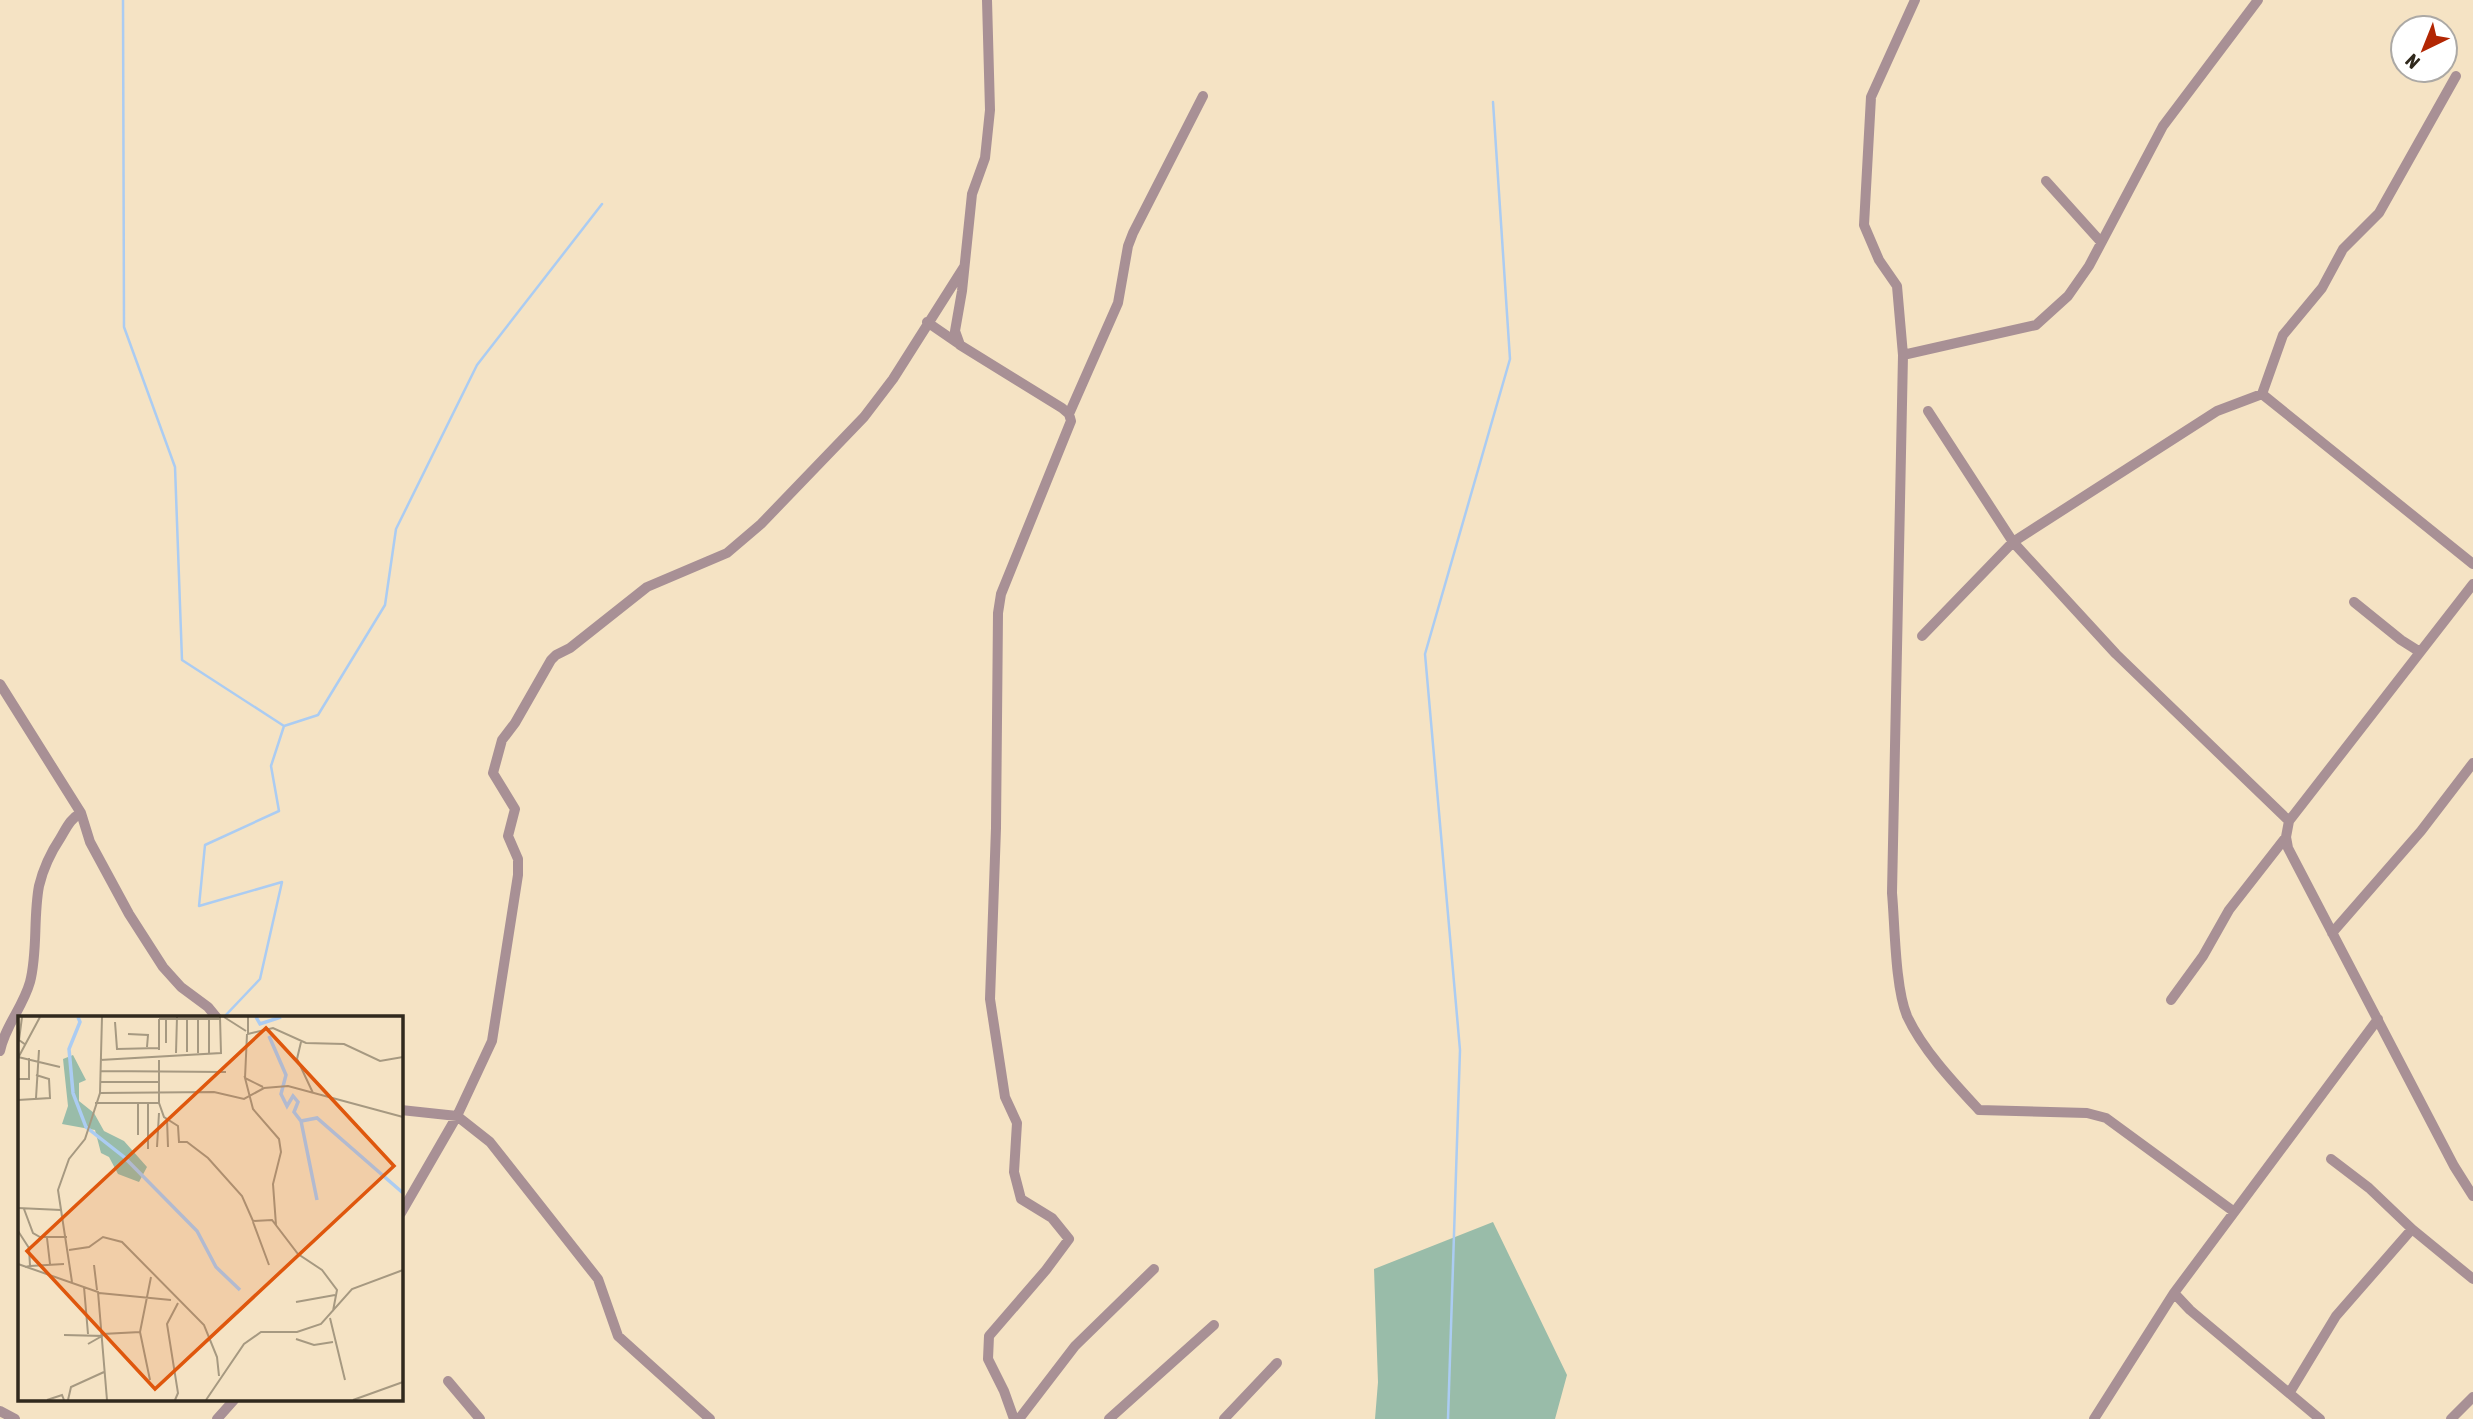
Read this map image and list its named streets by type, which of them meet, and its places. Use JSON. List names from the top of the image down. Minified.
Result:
{"north":"bottom left"}
